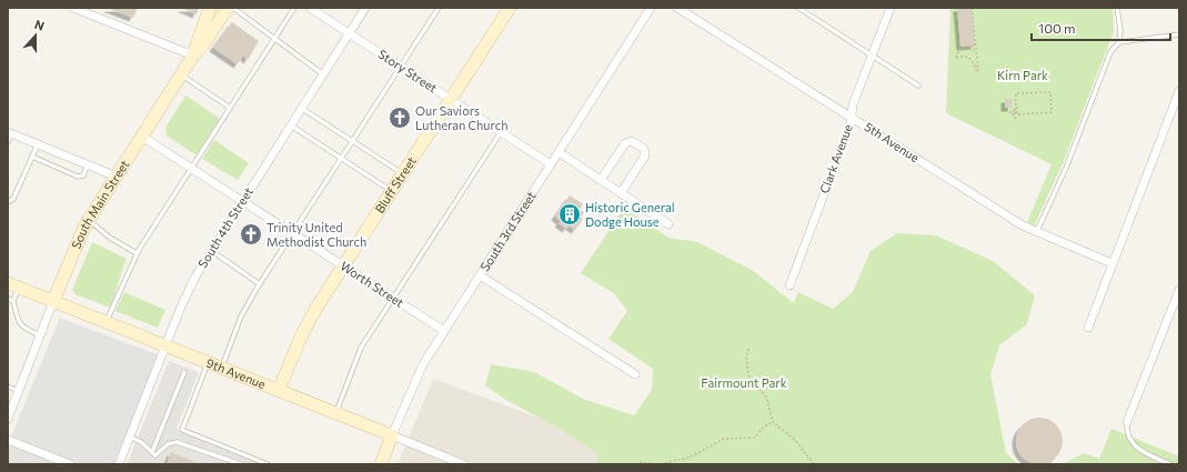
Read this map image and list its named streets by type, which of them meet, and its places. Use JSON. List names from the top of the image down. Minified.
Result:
{"streets":{"main road":["Bluff Street","South Main Street","South 3rd Street","9th Avenue"],"street":["Story Street","5th Avenue","Clark Avenue","South 4th Street","Worth Street"]},"crossings":[["Story Street","Bluff Street"],["Story Street","South 4th Street"],["Story Street","South 3rd Street"],["5th Avenue","Clark Avenue"],["Bluff Street","Worth Street"],["Bluff Street","9th Avenue"],["South Main Street","Worth Street"],["South Main Street","9th Avenue"],["South 4th Street","Worth Street"],["South 4th Street","9th Avenue"],["South 3rd Street","Worth Street"],["South 3rd Street","9th Avenue"]],"parks":["Kirn Park","Fairmount Park"],"places":{"church":["Our Saviors Lutheran Church","Trinity United Methodist Church"],"building":["Historic General Dodge House"]},"scale_bar":"100 m","north":"top"}
